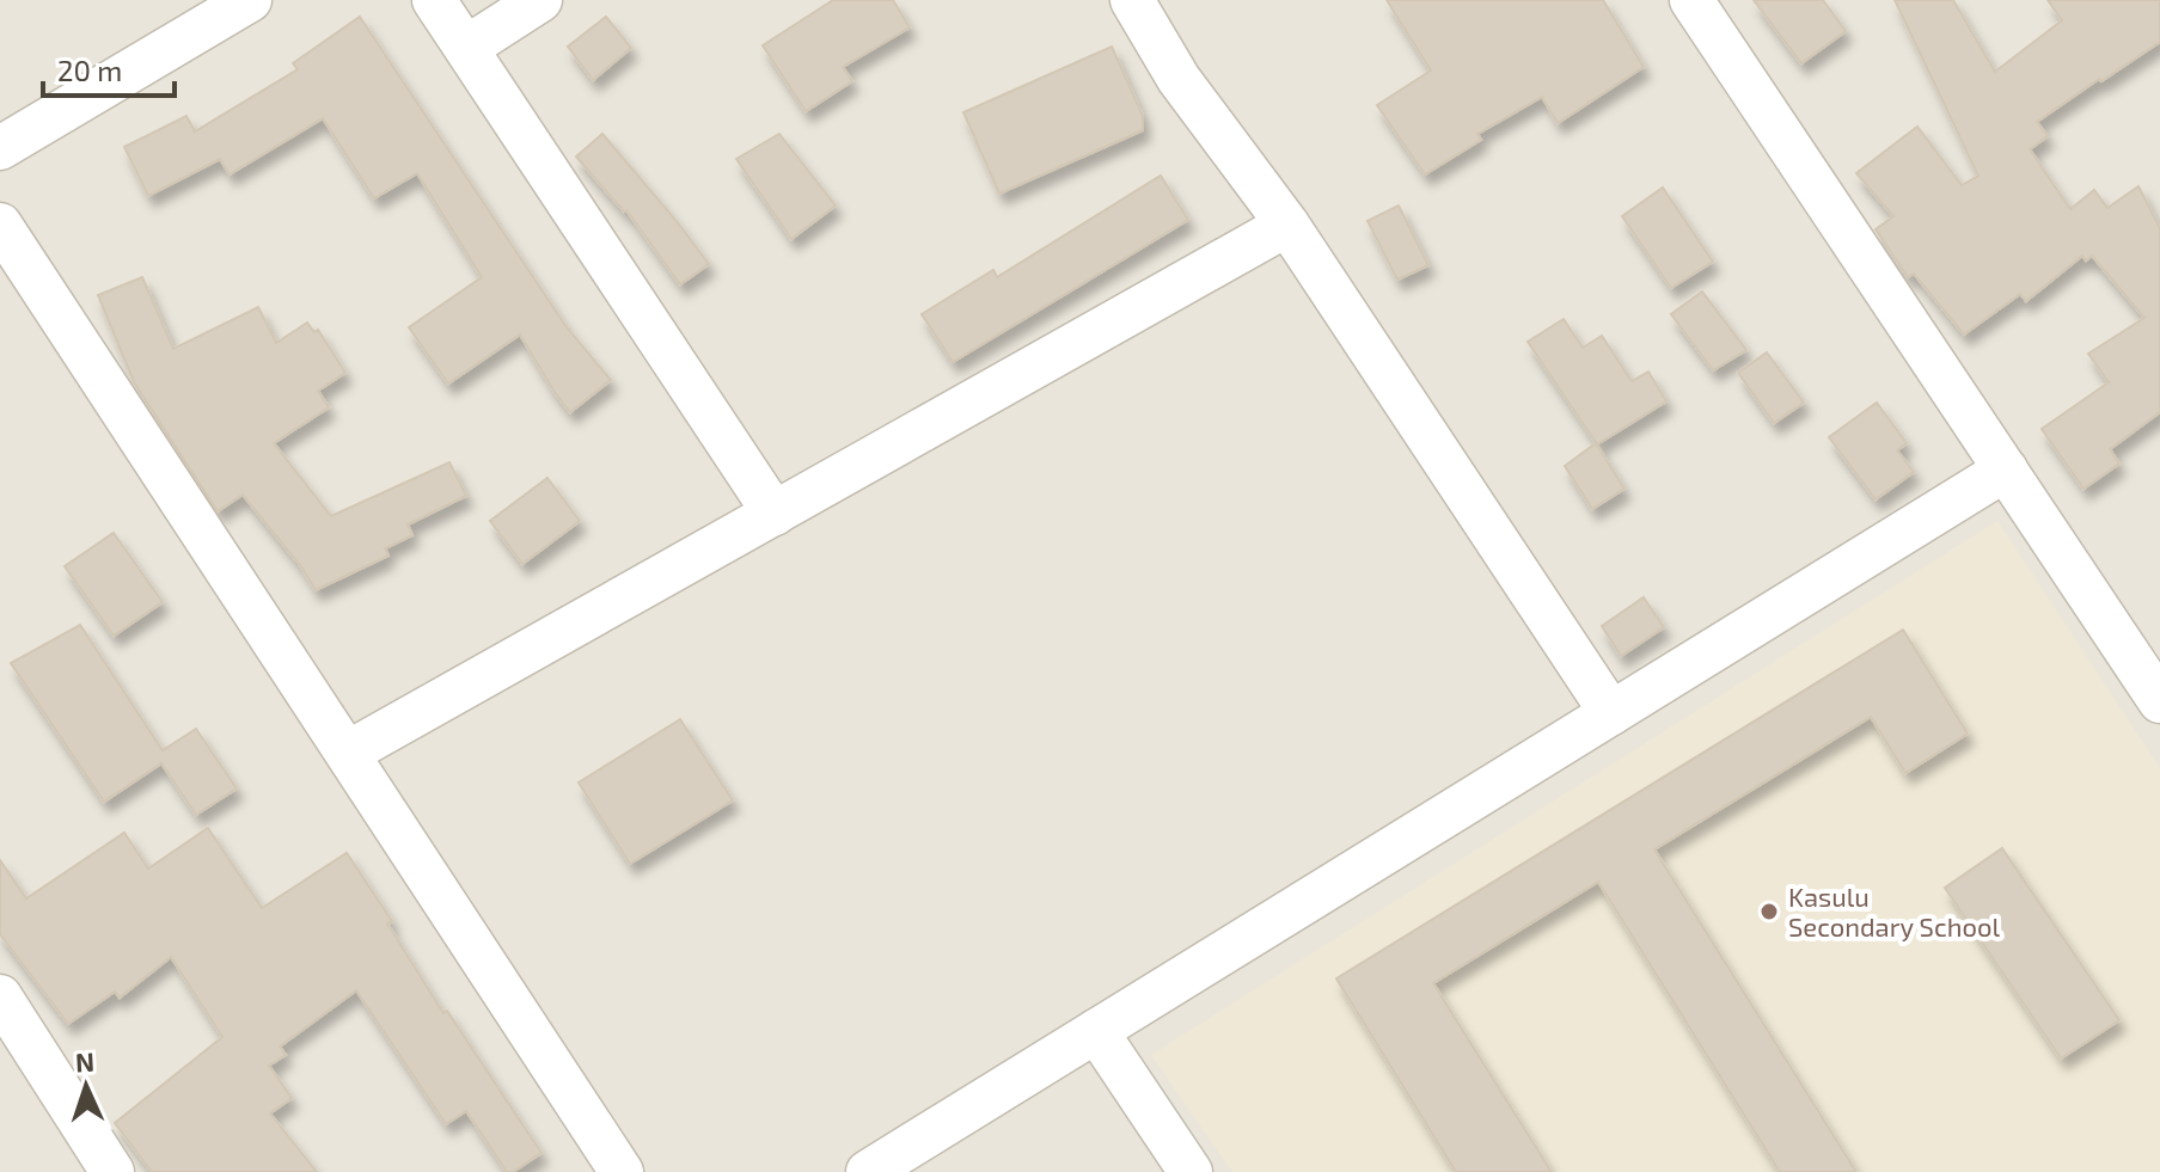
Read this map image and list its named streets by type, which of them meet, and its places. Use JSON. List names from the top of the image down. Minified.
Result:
{"places":["Kasulu Secondary School"],"scale_bar":"20 m","north":"top"}
